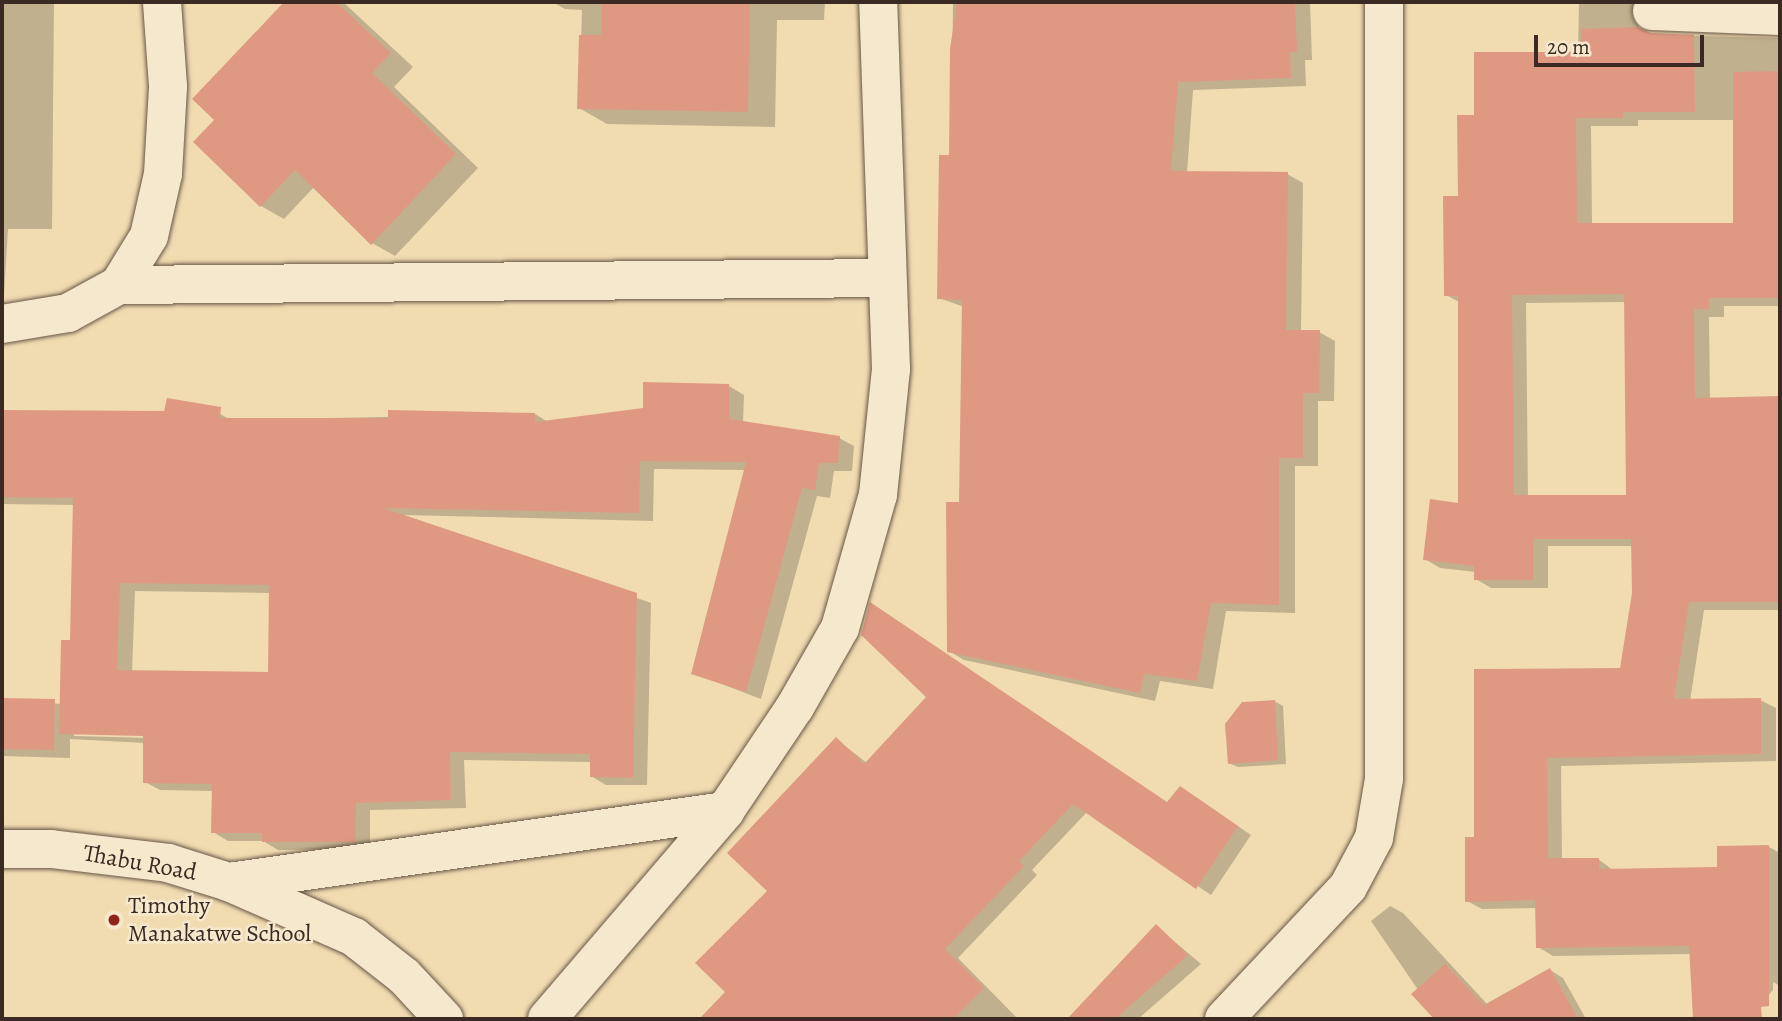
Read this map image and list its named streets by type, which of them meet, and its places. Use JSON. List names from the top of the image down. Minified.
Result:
{"streets":{"street":["Thabu Road"]},"places":["Timothy Manakatwe School"],"scale_bar":"20 m"}
